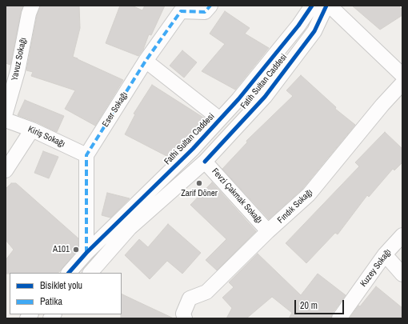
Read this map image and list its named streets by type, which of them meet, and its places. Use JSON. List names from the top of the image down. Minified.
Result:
{"streets":{"street":["Yavuz Sokağı","Fatih Sultan Caddesi","Eser Sokağı","Kiriş Sokağı","Fathi Sultan Caddesi","Fevzi Çakmak Sokağı","Fındık Sokağı","Kuzey Sokağı"]},"crossings":[["Fatih Sultan Caddesi","Fevzi Çakmak Sokağı"],["Eser Sokağı","Kiriş Sokağı"],["Fevzi Çakmak Sokağı","Fındık Sokağı"]],"places":["Zarif Döner","A101"],"legend":["Bisiklet yolu","Patika"],"scale_bar":"20 m"}
